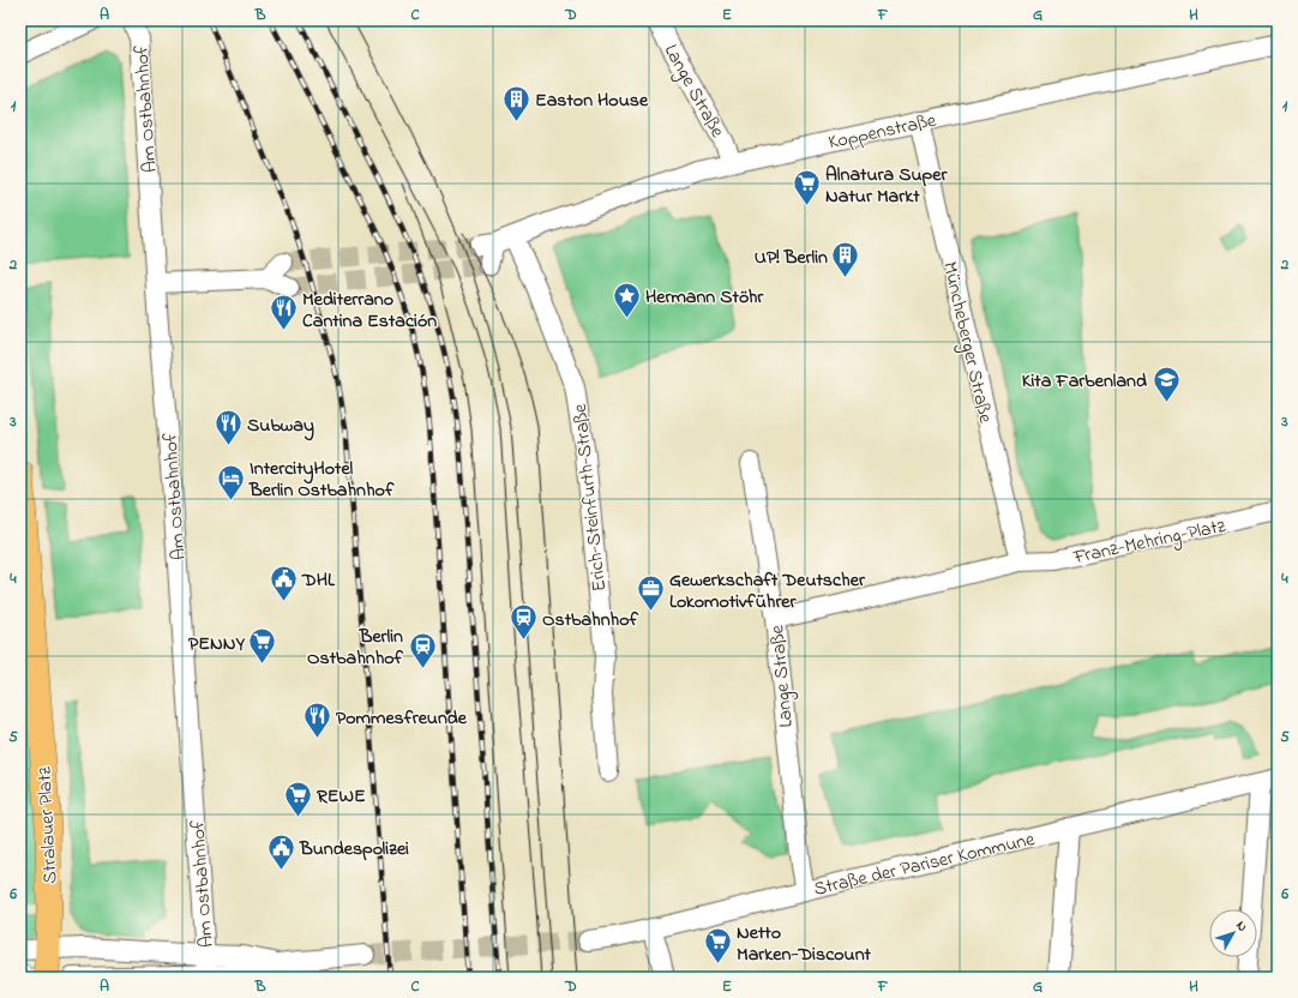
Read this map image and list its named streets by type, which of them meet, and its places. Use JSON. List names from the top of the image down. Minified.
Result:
{"streets":{"main road":["Stralauer Platz"],"street":["Lange Straße","Am Ostbahnhof","Koppenstraße","Müncheberger Straße","Erich-Steinfurth-Straße","Franz-Mehring-Platz","Straße der Pariser Kommune"]},"crossings":[["Lange Straße","Koppenstraße"],["Lange Straße","Straße der Pariser Kommune"],["Koppenstraße","Müncheberger Straße"],["Koppenstraße","Erich-Steinfurth-Straße"],["Müncheberger Straße","Franz-Mehring-Platz"]],"places":{"building":["Easton House","UP! Berlin"],"supermarket":["Alnatura Super Natur Markt","PENNY","REWE","Netto Marken-Discount"],"place":["Hermann Stöhr"],"restaurant":["Mediterrano Cantina Estación","Subway","Pommesfreunde"],"school or university":["Kita Farbenland"],"hotel":["IntercityHotel Berlin Ostbahnhof"],"public building":["DHL","Bundespolizei"],"office":["Gewerkschaft Deutscher Lokomotivführer"],"station":["Ostbahnhof","Berlin Ostbahnhof"]},"north":"top right","grid":{"columns":["A","B","C","D","E","F","G","H"],"rows":["1","2","3","4","5","6"]}}
